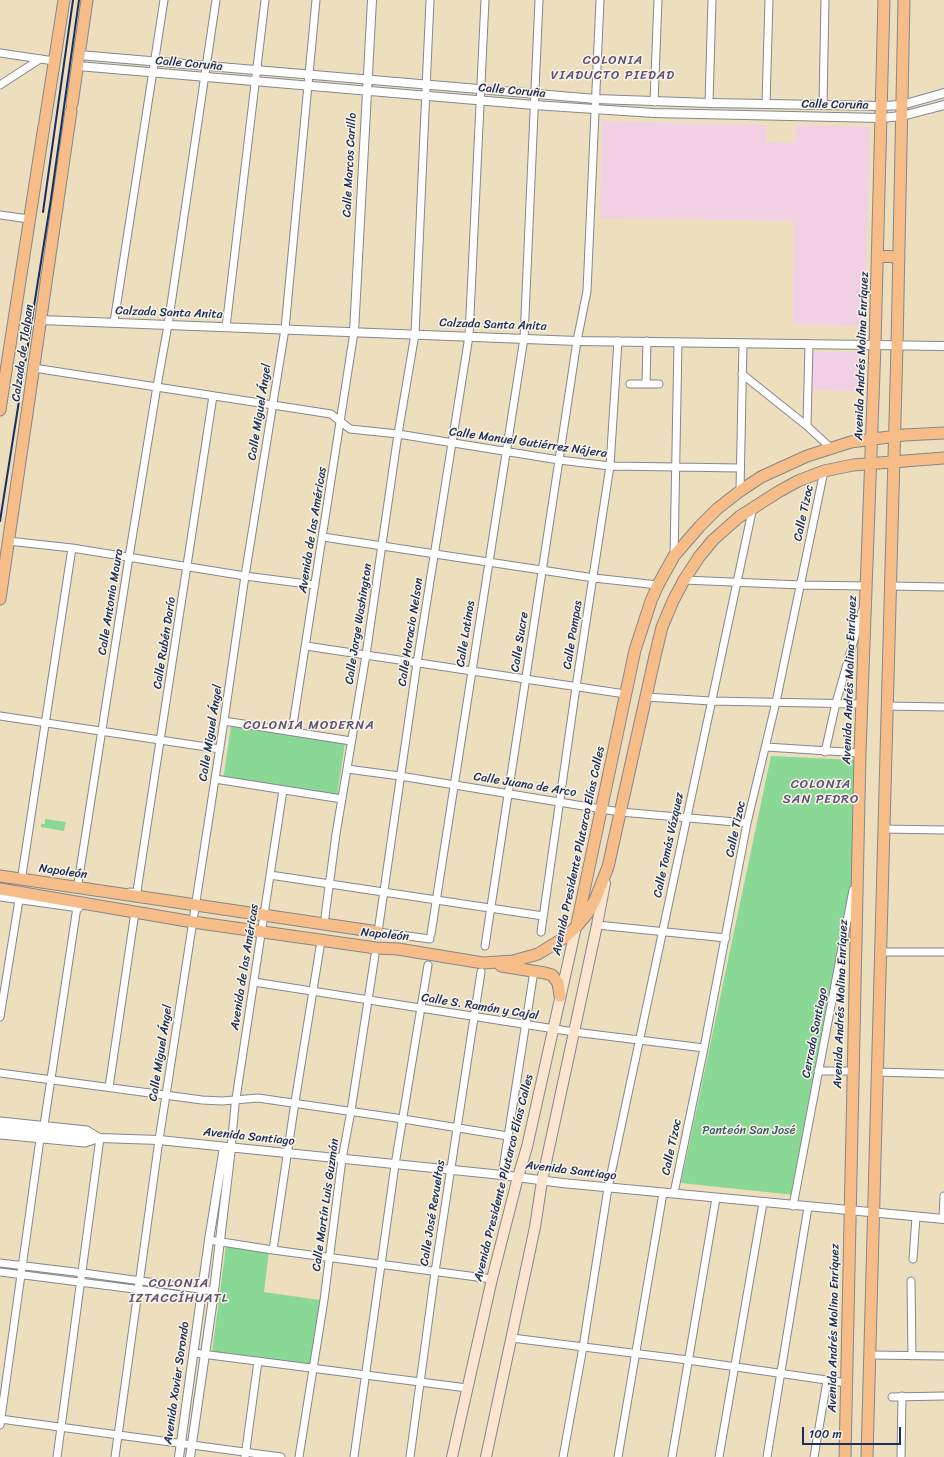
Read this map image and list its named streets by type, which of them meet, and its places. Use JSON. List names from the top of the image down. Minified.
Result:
{"streets":{"main road":["Calzada de Tlalpan","Avenida Andrés Molina Enríquez","Avenida Presidente Plutarco Elías Calles","Napoleón"],"street":["Calle Coruña","Calle Marcos Carillo","Calzada Santa Anita","Calle Miguel Ángel","Calle Manuel Gutiérrez Nájera","Calle Tizoc","Avenida de las Américas","Calle Antonio Maura","Calle Jorge Washington","Calle Horacio Nelson","Calle Latinos","Calle Pampas","Calle Sucre","Calle Rubén Darío","Calle Juana de Arco","Calle Tomás Vázquez","Calle S. Ramón y Cajal","Cerrada Santiago","Avenida Santiago","Calle Martín Luis Guzmán","Calle José Revueltas","Avenida Xavier Sorondo"]},"crossings":[["Calle Coruña","Calle Marcos Carillo"],["Calle Coruña","Calzada de Tlalpan"],["Calle Coruña","Avenida Andrés Molina Enríquez"],["Calle Coruña","Calle Miguel Ángel"],["Calle Coruña","Calle Antonio Maura"],["Calle Coruña","Calle Jorge Washington"],["Calle Coruña","Calle Horacio Nelson"],["Calle Coruña","Calle Latinos"],["Calle Coruña","Calle Sucre"],["Calle Marcos Carillo","Calzada Santa Anita"],["Calle Marcos Carillo","Avenida de las Américas"],["Calzada Santa Anita","Calzada de Tlalpan"],["Calzada Santa Anita","Avenida Andrés Molina Enríquez"],["Calzada Santa Anita","Calle Miguel Ángel"],["Calzada Santa Anita","Avenida de las Américas"],["Calzada Santa Anita","Calle Antonio Maura"],["Calzada Santa Anita","Calle Jorge Washington"],["Calzada Santa Anita","Calle Horacio Nelson"],["Calzada Santa Anita","Calle Latinos"],["Calzada Santa Anita","Calle Pampas"],["Calzada Santa Anita","Calle Sucre"],["Calzada de Tlalpan","Calle Manuel Gutiérrez Nájera"],["Avenida Andrés Molina Enríquez","Avenida Presidente Plutarco Elías Calles"],["Avenida Andrés Molina Enríquez","Cerrada Santiago"],["Avenida Andrés Molina Enríquez","Avenida Santiago"],["Calle Miguel Ángel","Calle Manuel Gutiérrez Nájera"],["Calle Miguel Ángel","Napoleón"],["Calle Miguel Ángel","Avenida Santiago"],["Calle Manuel Gutiérrez Nájera","Avenida de las Américas"],["Calle Manuel Gutiérrez Nájera","Calle Antonio Maura"],["Calle Manuel Gutiérrez Nájera","Calle Jorge Washington"],["Calle Manuel Gutiérrez Nájera","Calle Horacio Nelson"],["Calle Manuel Gutiérrez Nájera","Calle Latinos"],["Calle Manuel Gutiérrez Nájera","Calle Pampas"],["Calle Manuel Gutiérrez Nájera","Calle Sucre"],["Calle Manuel Gutiérrez Nájera","Calle Rubén Darío"],["Calle Tizoc","Calle Juana de Arco"],["Calle Tizoc","Calle S. Ramón y Cajal"],["Calle Tizoc","Avenida Santiago"],["Avenida de las Américas","Napoleón"],["Avenida de las Américas","Calle S. Ramón y Cajal"],["Avenida de las Américas","Avenida Santiago"],["Avenida de las Américas","Avenida Xavier Sorondo"],["Calle Antonio Maura","Napoleón"],["Calle Jorge Washington","Calle Juana de Arco"],["Calle Horacio Nelson","Calle Juana de Arco"],["Calle Horacio Nelson","Napoleón"],["Calle Latinos","Calle Juana de Arco"],["Calle Latinos","Napoleón"],["Calle Pampas","Calle Juana de Arco"],["Calle Sucre","Calle Juana de Arco"],["Calle Rubén Darío","Napoleón"],["Calle Juana de Arco","Calle Tomás Vázquez"],["Calle Juana de Arco","Avenida Presidente Plutarco Elías Calles"],["Calle Tomás Vázquez","Calle S. Ramón y Cajal"],["Calle Tomás Vázquez","Avenida Santiago"],["Avenida Presidente Plutarco Elías Calles","Napoleón"],["Avenida Presidente Plutarco Elías Calles","Calle S. Ramón y Cajal"],["Avenida Presidente Plutarco Elías Calles","Avenida Santiago"],["Napoleón","Calle José Revueltas"],["Calle S. Ramón y Cajal","Calle Martín Luis Guzmán"],["Calle S. Ramón y Cajal","Calle José Revueltas"],["Cerrada Santiago","Avenida Santiago"],["Avenida Santiago","Calle Martín Luis Guzmán"],["Avenida Santiago","Calle José Revueltas"],["Avenida Santiago","Avenida Xavier Sorondo"]],"districts":["COLONIA VIADUCTO PIEDAD","COLONIA MODERNA","COLONIA SAN PEDRO","COLONIA IZTACCÍHUATL"],"parks":["Panteón San José"],"scale_bar":"100 m"}
